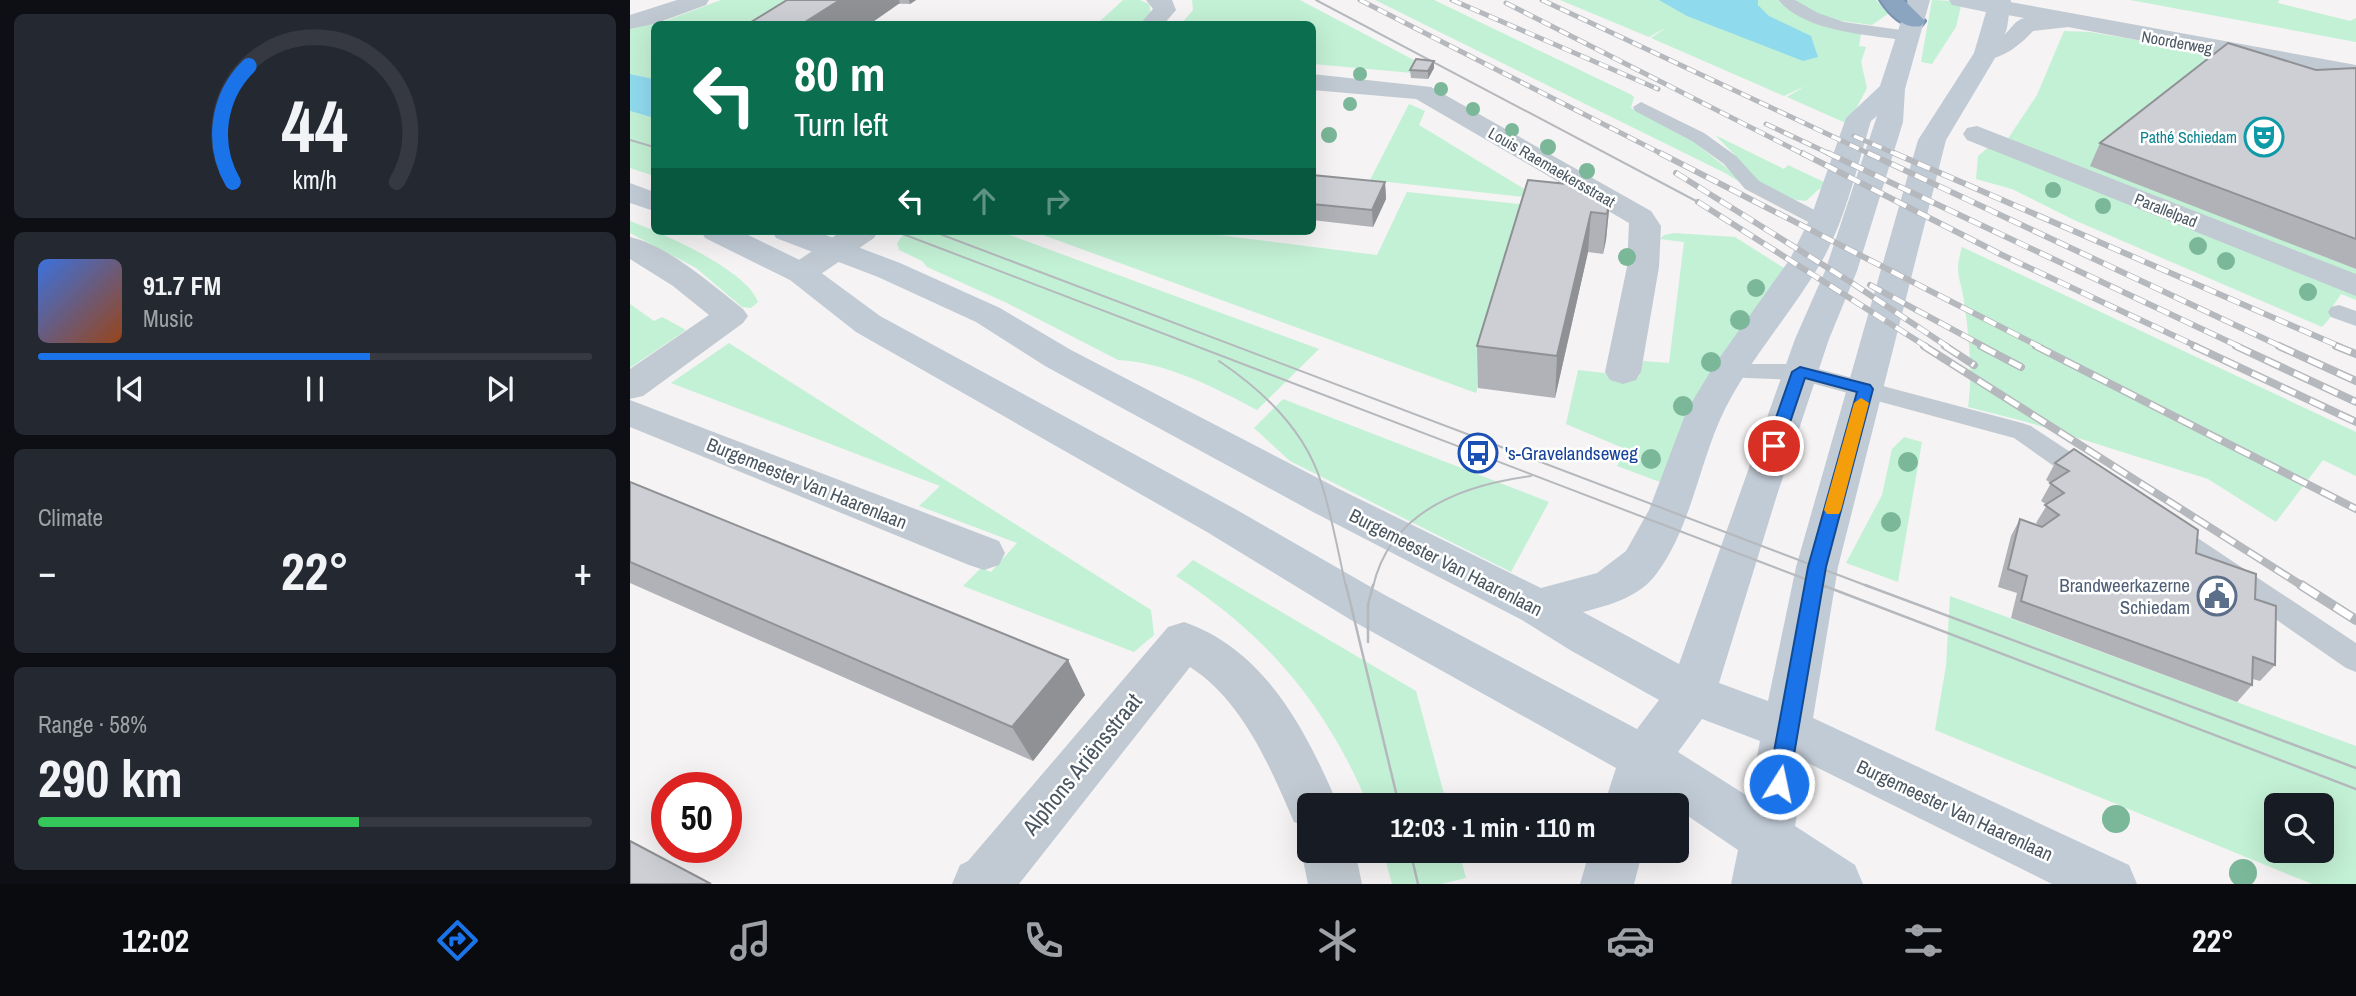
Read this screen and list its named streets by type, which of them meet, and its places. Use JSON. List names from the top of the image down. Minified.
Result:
{"streets":{"main road":["Burgemeester Van Haarenlaan"],"street":["Noorderweg","Louis Raemaekersstraat","Parallelpad","Alphons Ariënsstraat"]},"places":{"theatre":["Pathé Schiedam"],"bus stop":["'s-Gravelandseweg"],"public building":["Brandweerkazerne Schiedam"]},"page":{"turn":["80 m","Turn left"],"song":["91.7 FM","Music"],"tile":["Climate",["Range · 58%","290 km"]],"heat":["−","22°","+"],"limit":"50","trip":"12:03 · 1 min · 110 m","tabs":["12:02","22°"],"gauge":["44","km/h"]}}
